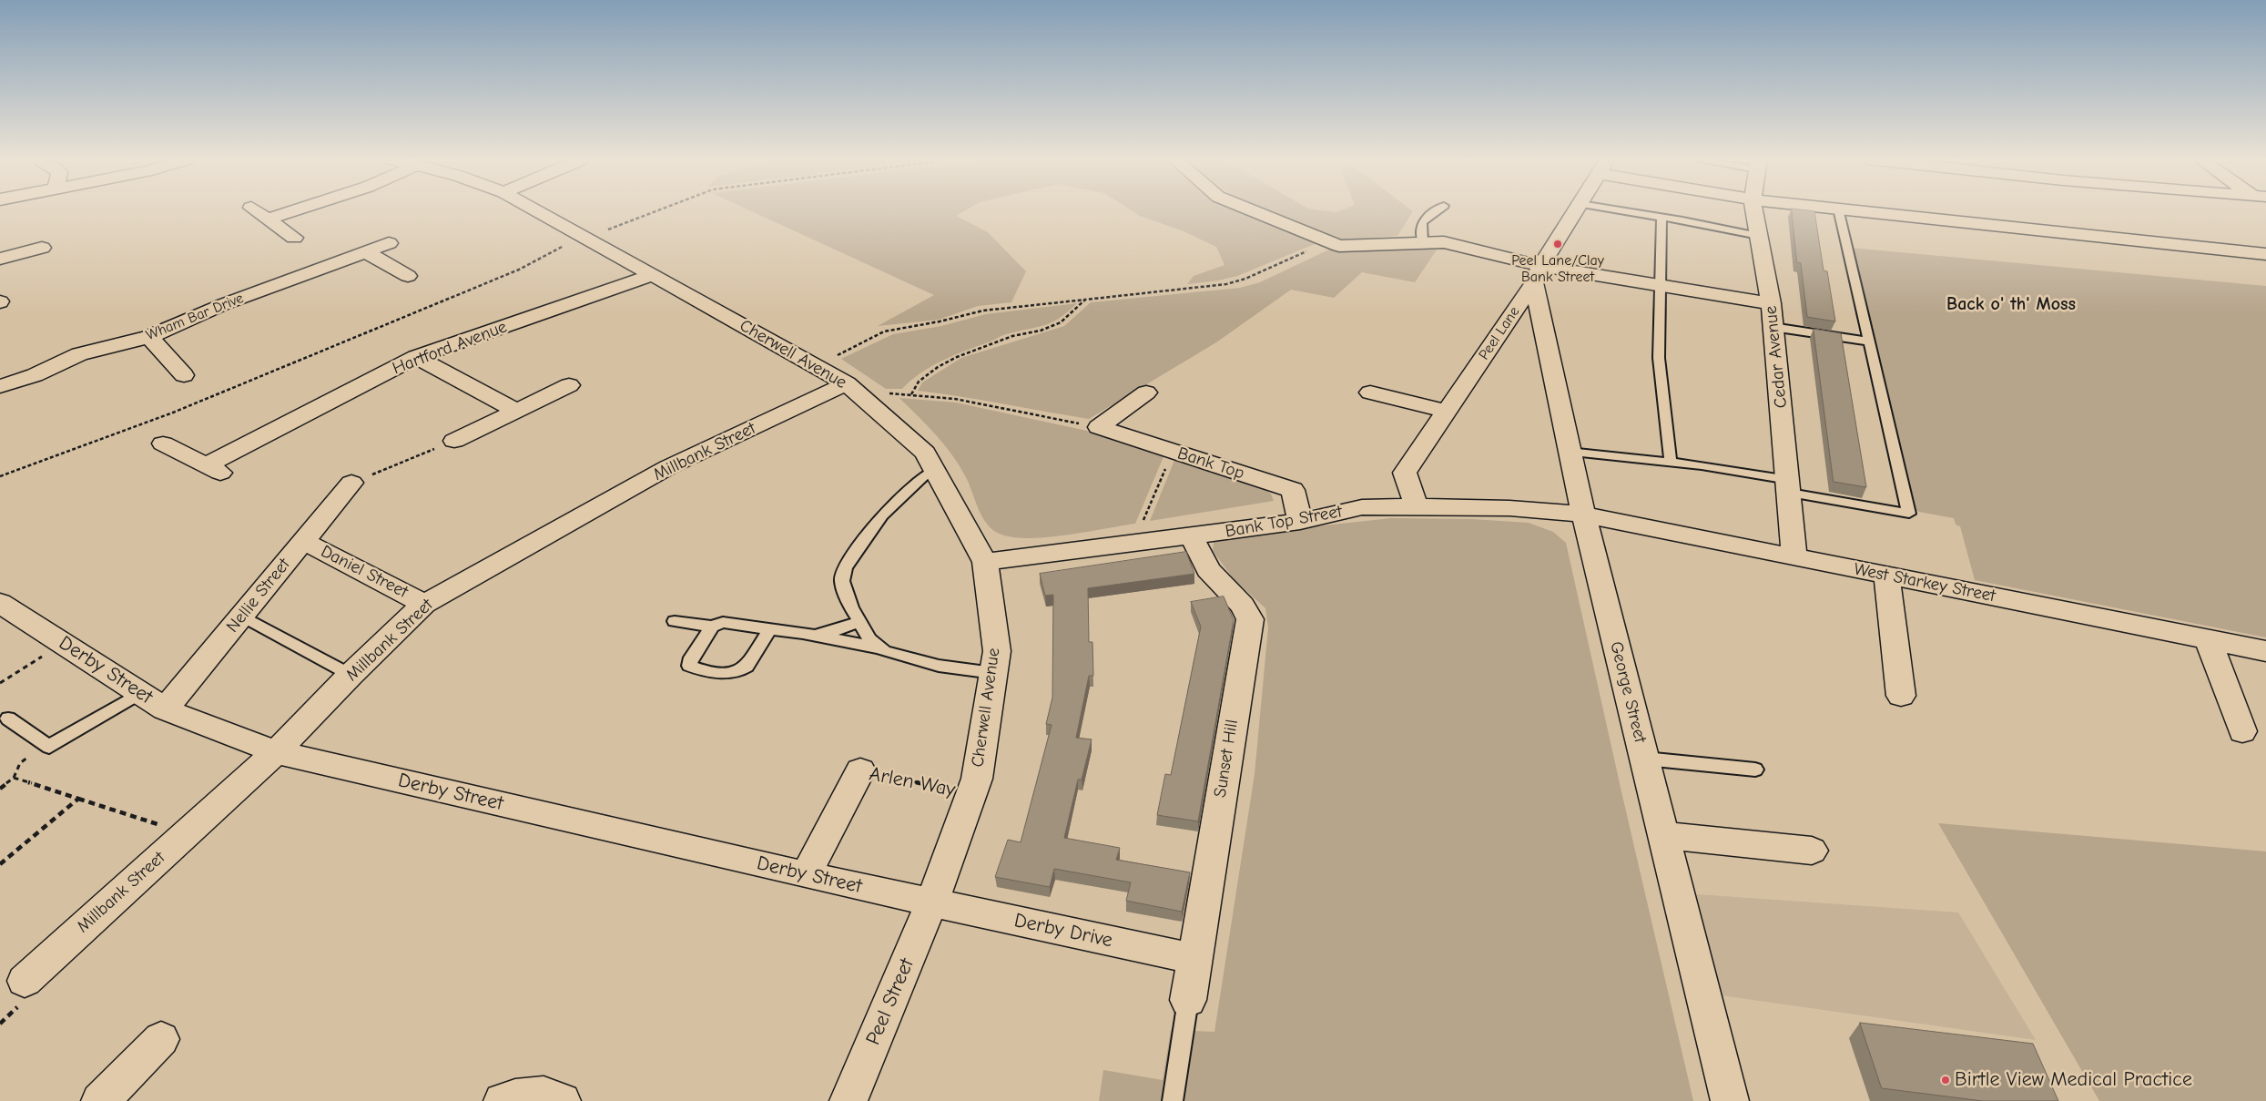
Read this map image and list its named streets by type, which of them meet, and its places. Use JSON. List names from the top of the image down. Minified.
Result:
{"streets":{"street":["Wham Bar Drive","Peel Lane","Hartford Avenue","Cherwell Avenue","Cedar Avenue","Millbank Street","Bank Top","Bank Top Street","Daniel Street","West Starkey Street","Nellie Street","Derby Street","George Street","Sunset Hill","Arlen Way","Derby Drive","Peel Street"]},"crossings":[["Peel Lane","Bank Top Street"],["Peel Lane","George Street"],["Hartford Avenue","Cherwell Avenue"],["Cherwell Avenue","Millbank Street"],["Cherwell Avenue","Bank Top Street"],["Cherwell Avenue","Derby Street"],["Cherwell Avenue","Arlen Way"],["Cherwell Avenue","Derby Drive"],["Cherwell Avenue","Peel Street"],["Cedar Avenue","West Starkey Street"],["Millbank Street","Daniel Street"],["Millbank Street","Derby Street"],["Bank Top","Bank Top Street"],["Bank Top Street","West Starkey Street"],["Bank Top Street","George Street"],["Bank Top Street","Sunset Hill"],["Daniel Street","Nellie Street"],["West Starkey Street","George Street"],["Nellie Street","Derby Street"],["Derby Street","Arlen Way"],["Derby Street","Derby Drive"],["Derby Street","Peel Street"],["Sunset Hill","Derby Drive"],["Derby Drive","Peel Street"]],"districts":["Back o' th' Moss"],"places":["Peel Lane/Clay Bank Street","Birtle View Medical Practice"]}
